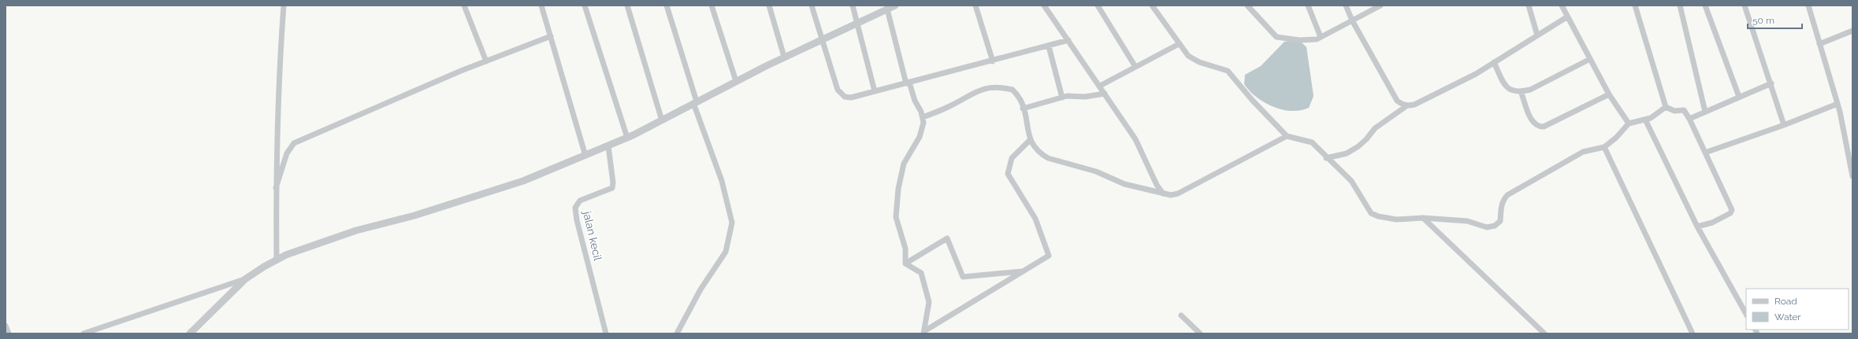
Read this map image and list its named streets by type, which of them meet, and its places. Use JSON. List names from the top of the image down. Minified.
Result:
{"streets":{"street":["jalan kecil"]},"legend":["Road","Water"],"scale_bar":"50 m"}
